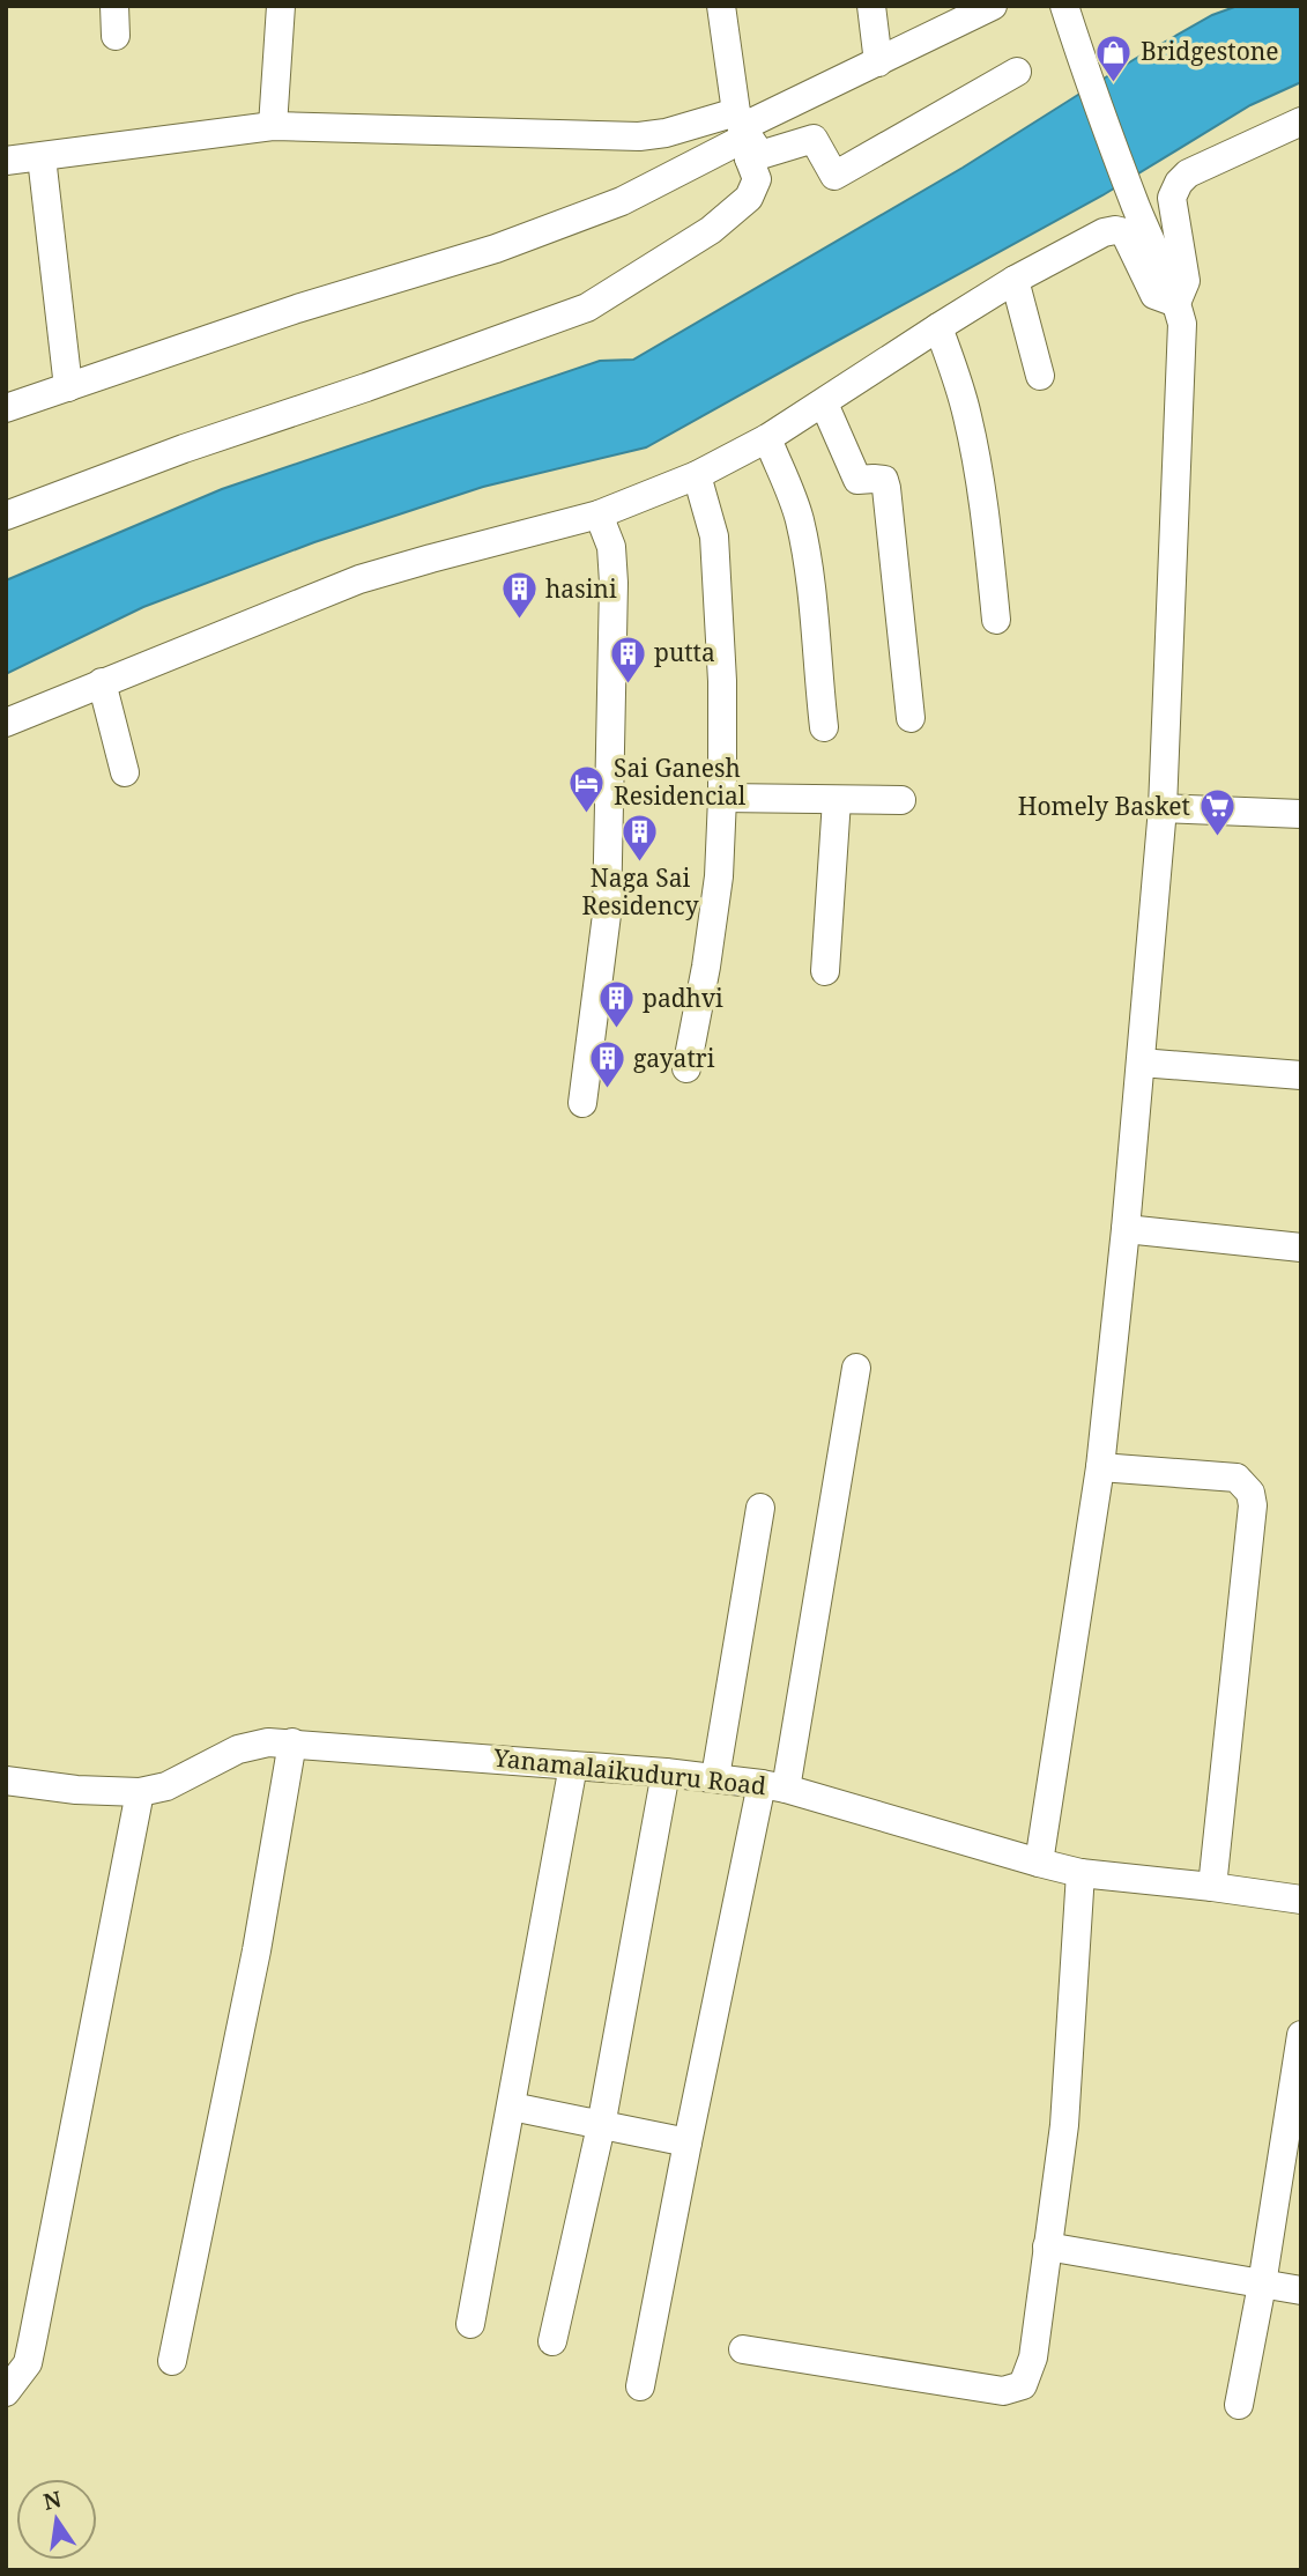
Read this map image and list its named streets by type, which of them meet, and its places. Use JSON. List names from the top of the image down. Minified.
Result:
{"streets":{"street":["Yanamalaikuduru Road"]},"places":{"shop":["Bridgestone"],"building":["hasini","putta","Naga Sai Residency","padhvi","gayatri"],"hotel":["Sai Ganesh Residencial"],"supermarket":["Homely Basket"]},"north":"top"}
